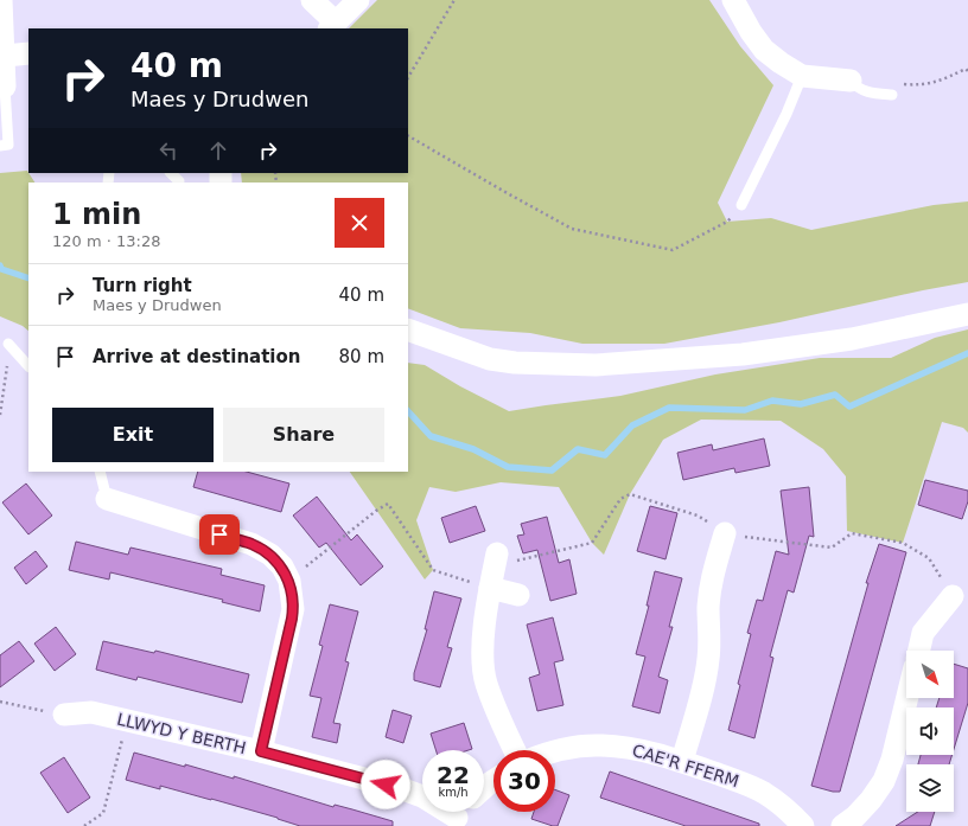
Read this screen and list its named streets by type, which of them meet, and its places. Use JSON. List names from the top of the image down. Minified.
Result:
{"streets":{"street":["LLWYD Y BERTH","CAE'R FFERM"]},"north":"bottom right","page":{"turn":["40 m","Maes y Drudwen"],"heading":["1 min","120 m · 13:28"],"list":[{"name":"Turn right","note":"Maes y Drudwen","value":"40 m"},{"name":"Arrive at destination","value":"80 m"}],"buttons":["Exit","Share"],"speed":"22 km/h","limit":"30"}}
